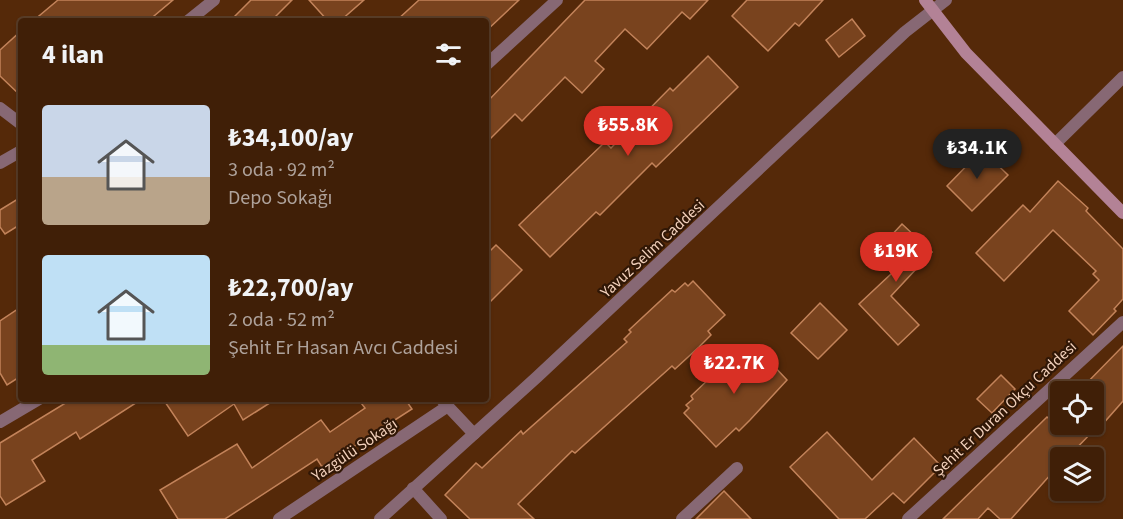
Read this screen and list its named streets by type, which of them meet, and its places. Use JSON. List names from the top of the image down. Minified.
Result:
{"streets":{"street":["Yavuz Selim Caddesi","Şehit Er Duran Okçu Caddesi","Yazgülü Sokağı"]},"page":{"heading":"4 ilan","list":[{"name":"₺34,100/ay","note":"3 oda · 92 m² · Depo Sokağı"},{"name":"₺22,700/ay","note":"2 oda · 52 m² · Şehit Er Hasan Avcı Caddesi"}],"price":["₺55.8K","₺34.1K","₺19K","₺22.7K"]}}
